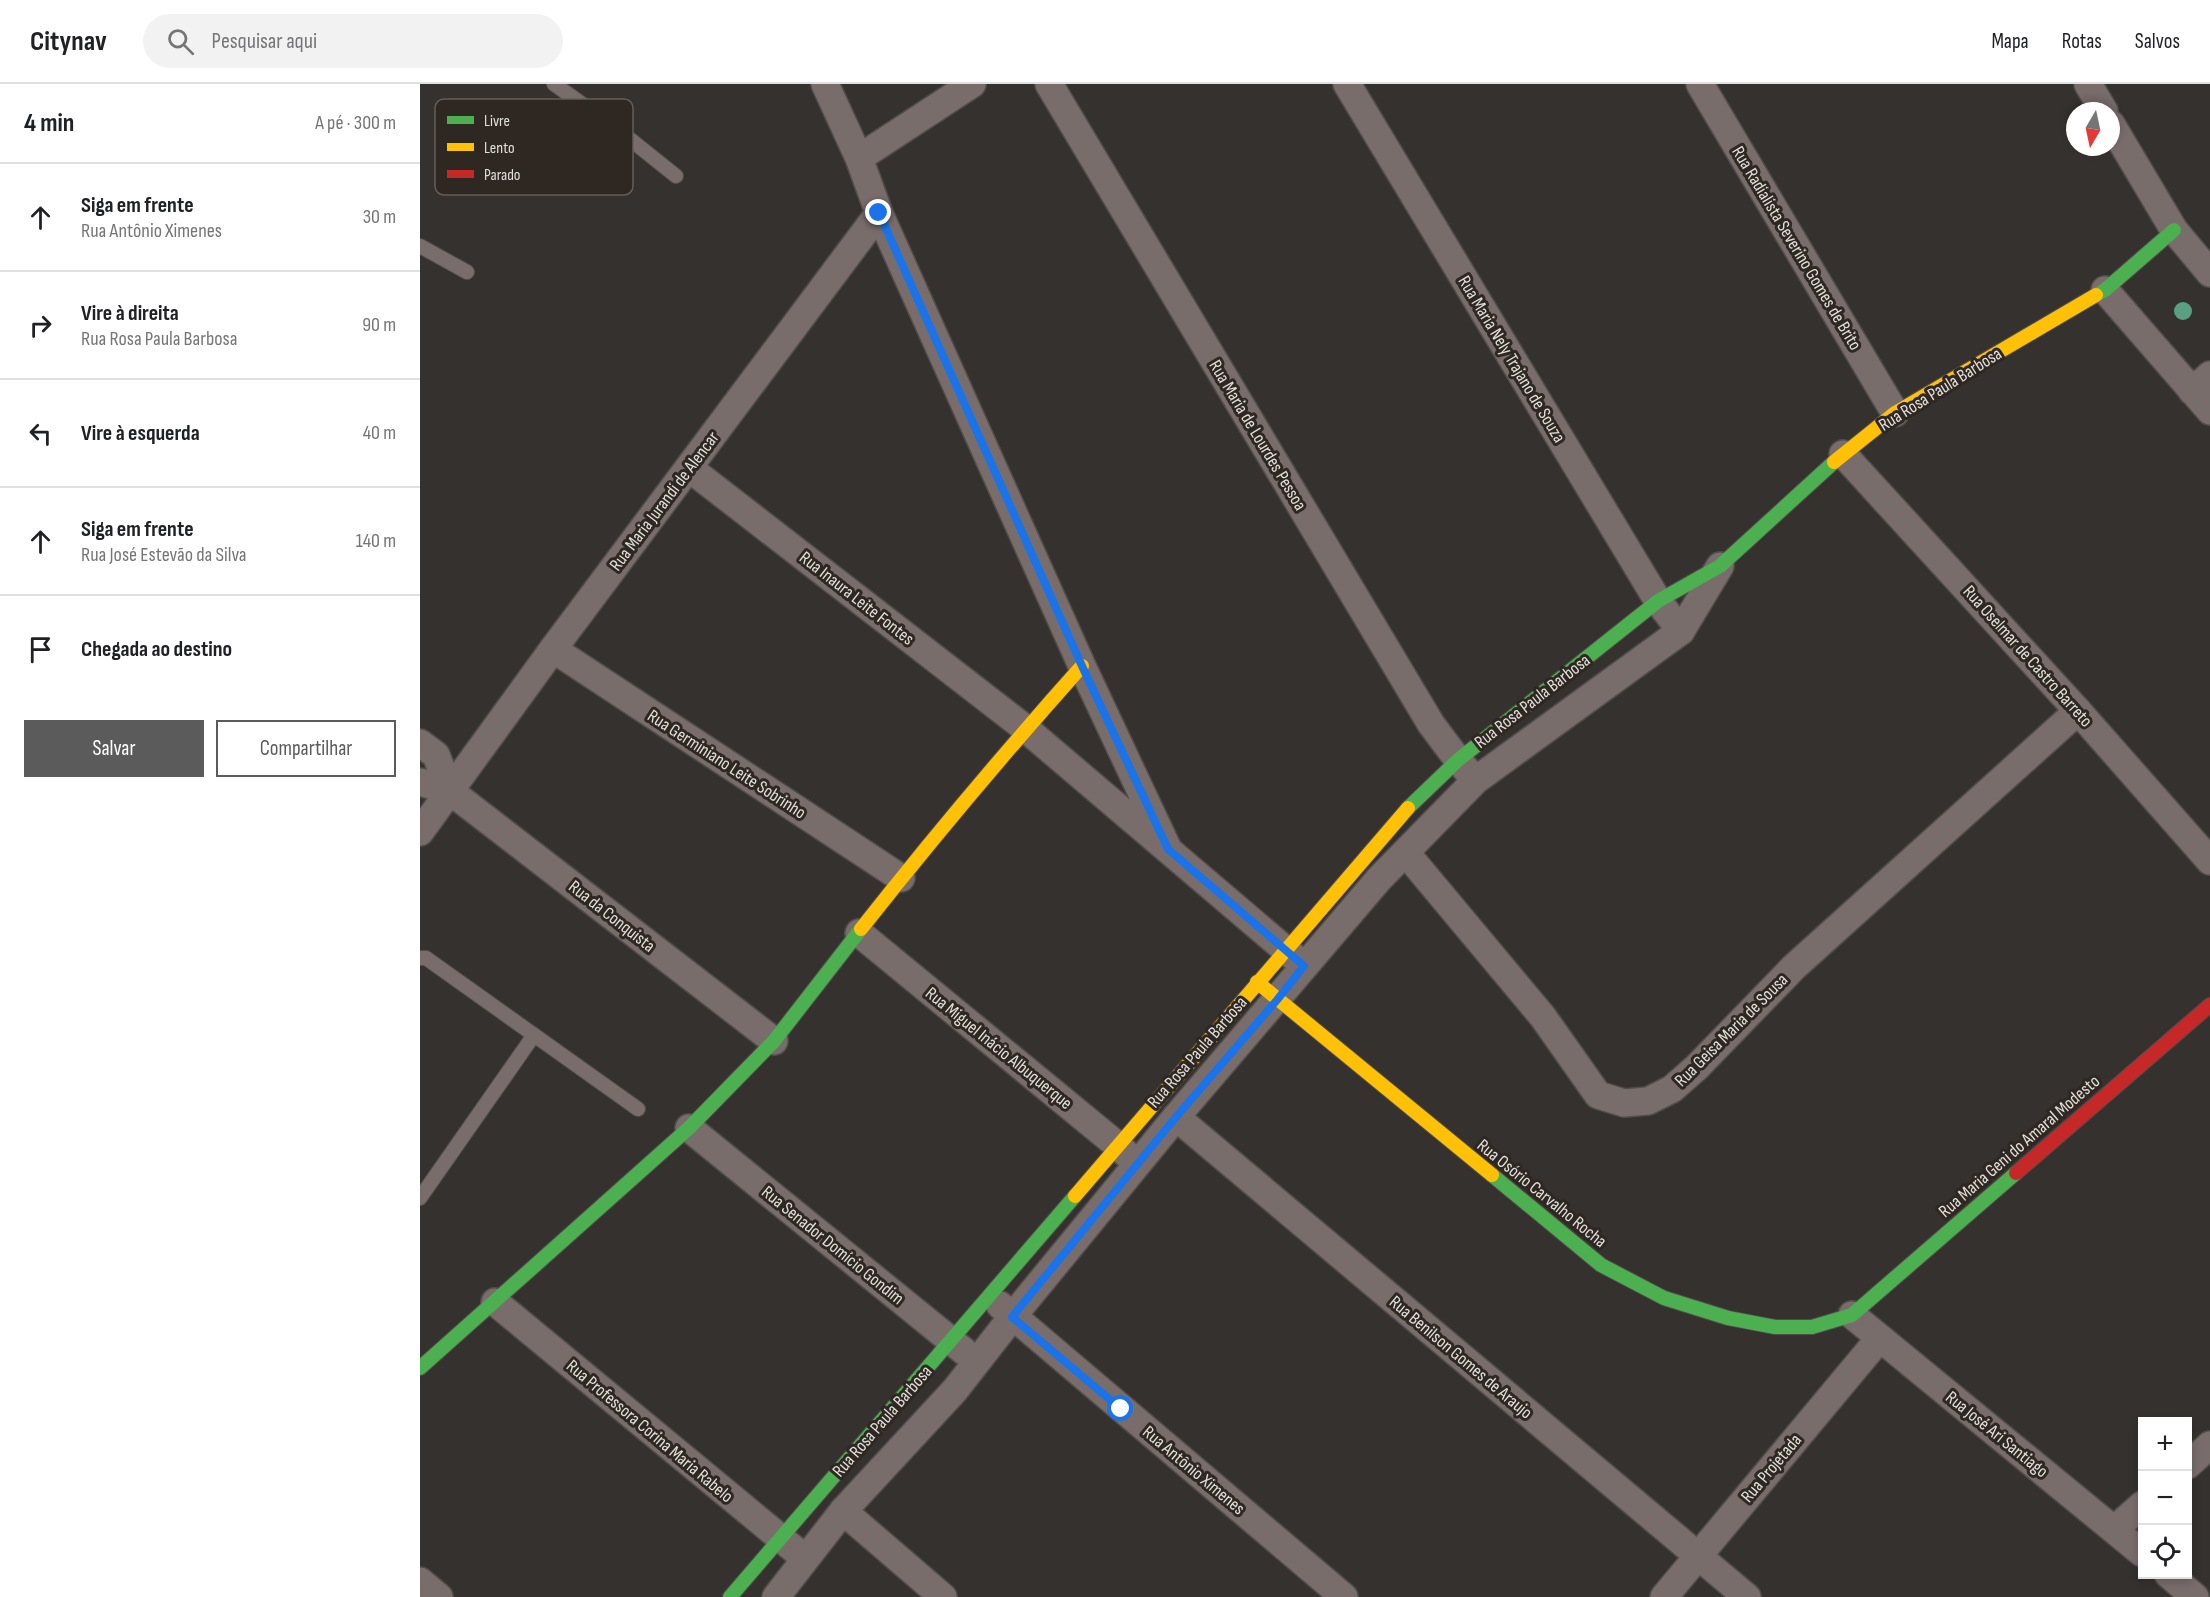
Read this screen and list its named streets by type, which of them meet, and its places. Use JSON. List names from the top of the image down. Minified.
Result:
{"streets":{"street":["Rua Radialista Severino Gomes de Brito","Rua Maria Nely Trajano de Souza","Rua Rosa Paula Barbosa","Rua Maria de Lourdes Pessoa","Rua Maria Jurandi de Alencar","Rua Inaura Leite Fontes","Rua Oselmar de Castro Barreto","Rua Germiniano Leite Sobrinho","Rua da Conquista","Rua Geisa Maria de Sousa","Rua Miguel Inácio Albuquerque","Rua Maria Geni do Amaral Modesto","Rua Osório Carvalho Rocha","Rua Senador Domício Gondim","Rua Benilson Gomes de Araujo","Rua Professora Corina Maria Rabelo","Rua José Ari Santiago","Rua Projetada","Rua Antônio Ximenes"]},"crossings":[["Rua Radialista Severino Gomes de Brito","Rua Rosa Paula Barbosa"],["Rua Maria Nely Trajano de Souza","Rua Rosa Paula Barbosa"],["Rua Rosa Paula Barbosa","Rua Maria de Lourdes Pessoa"],["Rua Rosa Paula Barbosa","Rua Inaura Leite Fontes"],["Rua Rosa Paula Barbosa","Rua Oselmar de Castro Barreto"],["Rua Rosa Paula Barbosa","Rua Geisa Maria de Sousa"],["Rua Rosa Paula Barbosa","Rua Miguel Inácio Albuquerque"],["Rua Rosa Paula Barbosa","Rua Osório Carvalho Rocha"],["Rua Rosa Paula Barbosa","Rua Senador Domício Gondim"],["Rua Rosa Paula Barbosa","Rua Benilson Gomes de Araujo"],["Rua Rosa Paula Barbosa","Rua Professora Corina Maria Rabelo"],["Rua Rosa Paula Barbosa","Rua Antônio Ximenes"],["Rua Maria Jurandi de Alencar","Rua Inaura Leite Fontes"],["Rua Maria Jurandi de Alencar","Rua Germiniano Leite Sobrinho"],["Rua Maria Jurandi de Alencar","Rua da Conquista"],["Rua Oselmar de Castro Barreto","Rua Geisa Maria de Sousa"],["Rua Maria Geni do Amaral Modesto","Rua Osório Carvalho Rocha"],["Rua Maria Geni do Amaral Modesto","Rua José Ari Santiago"],["Rua Osório Carvalho Rocha","Rua José Ari Santiago"],["Rua Benilson Gomes de Araujo","Rua Projetada"],["Rua José Ari Santiago","Rua Projetada"]],"legend":["Livre","Lento","Parado"],"north":"bottom","page":{"header":"Citynav","search":"Pesquisar aqui","nav":["Mapa","Rotas","Salvos"],"heading":["4 min","A pé · 300 m"],"list":[["Siga em frente","Rua Antônio Ximenes","30 m"],["Vire à direita","Rua Rosa Paula Barbosa","90 m"],["Vire à esquerda","40 m"],["Siga em frente","Rua José Estevão da Silva","140 m"],"Chegada ao destino"],"buttons":["Salvar","Compartilhar"],"map_buttons":["+","−"]}}
